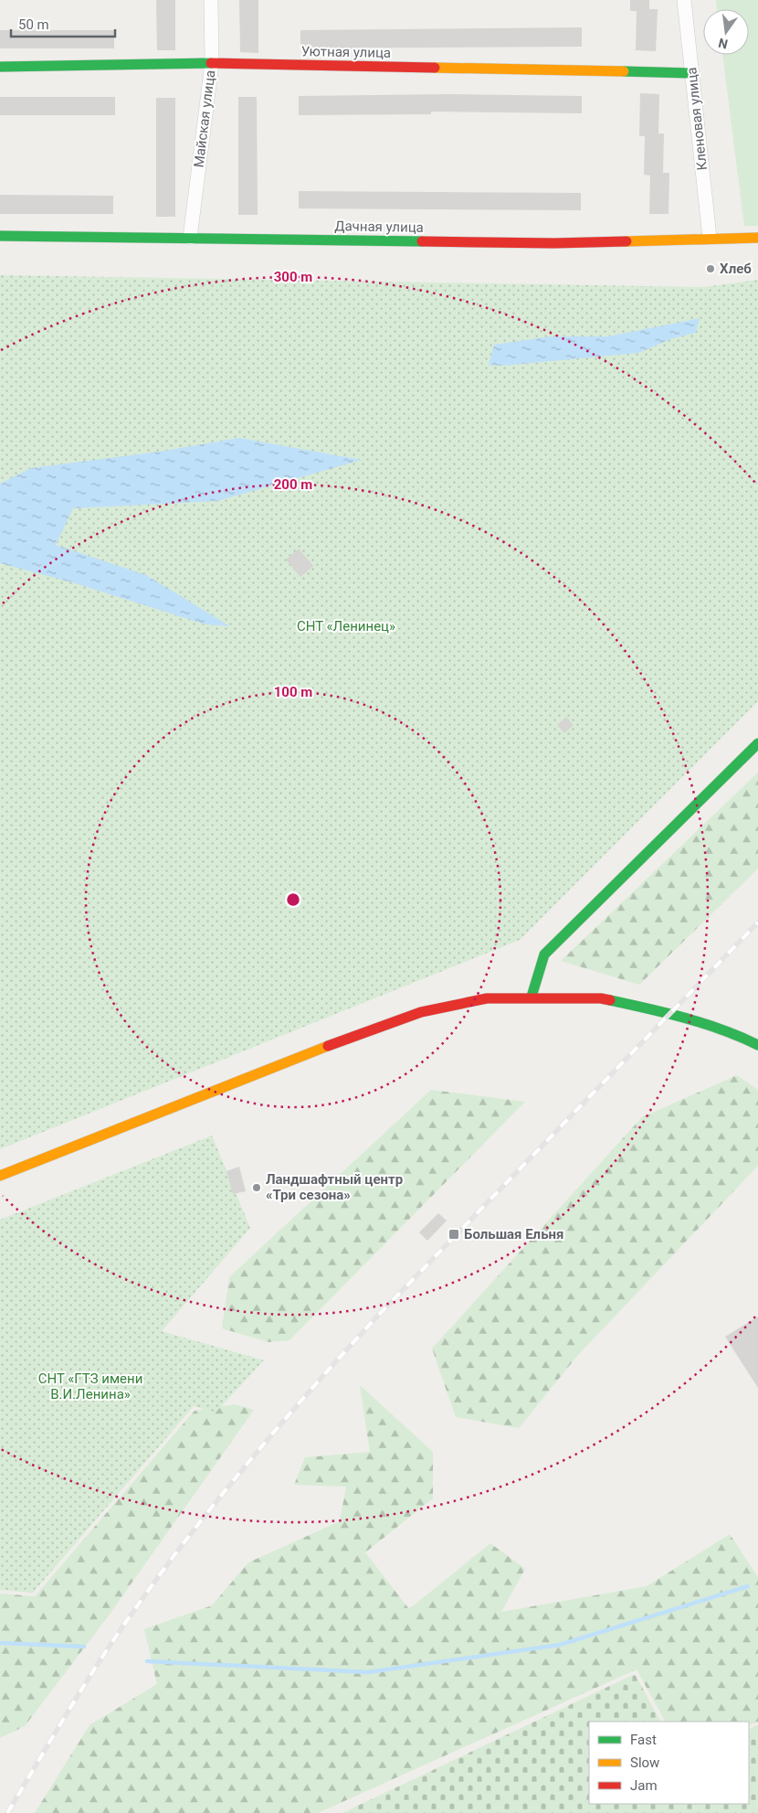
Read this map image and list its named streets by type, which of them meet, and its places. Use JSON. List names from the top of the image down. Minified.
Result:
{"streets":{"street":["Уютная улица","Майская улица","Кленовая улица","Дачная улица"]},"crossings":[["Уютная улица","Майская улица"],["Уютная улица","Кленовая улица"],["Майская улица","Дачная улица"],["Кленовая улица","Дачная улица"]],"parks":["СНТ «Ленинец»","СНТ «ГТЗ имени В.И.Ленина»"],"places":{"other":["Хлеб","Ландшафтный центр «Три сезона»"],"transit":["Большая Ельня"]},"legend":["Fast","Slow","Jam"],"scale_bar":"50 m","north":"bottom","rings":["300 m","200 m","100 m"]}
